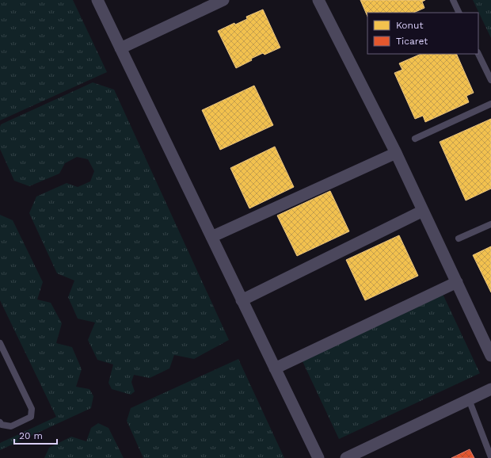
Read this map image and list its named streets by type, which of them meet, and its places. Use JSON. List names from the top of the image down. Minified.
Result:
{"legend":["Konut","Ticaret"],"scale_bar":"20 m"}
